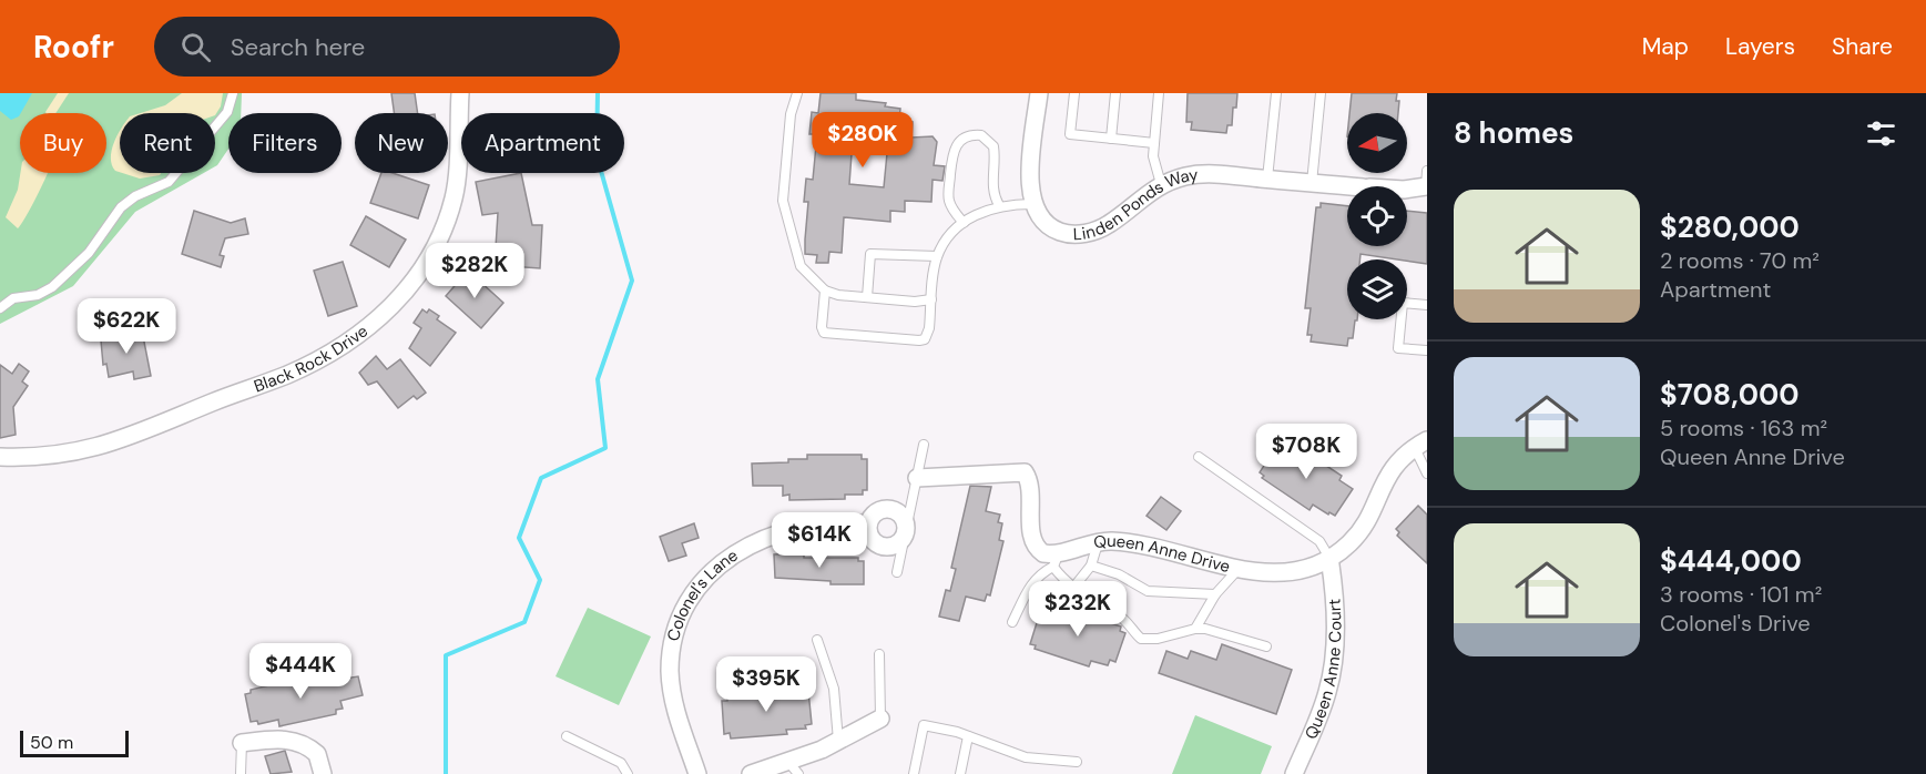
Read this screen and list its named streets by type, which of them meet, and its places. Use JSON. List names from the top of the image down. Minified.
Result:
{"streets":{"street":["Linden Ponds Way","Black Rock Drive","Queen Anne Drive","Colonel's Lane","Queen Anne Court"]},"crossings":[["Queen Anne Drive","Queen Anne Court"]],"scale_bar":"50 m","north":"left","page":{"header":"Roofr","search":"Search here","nav":["Map","Layers","Share"],"heading":"8 homes","price":["$280K","$282K","$622K","$708K","$614K","$232K","$444K","$395K"],"chip":["Buy","Rent","Filters","New","Apartment"],"list":[{"name":"$280,000","note":"2 rooms · 70 m² · Apartment"},{"name":"$708,000","note":"5 rooms · 163 m² · Queen Anne Drive"},{"name":"$444,000","note":"3 rooms · 101 m² · Colonel's Drive"}],"scale":"50 m"}}
